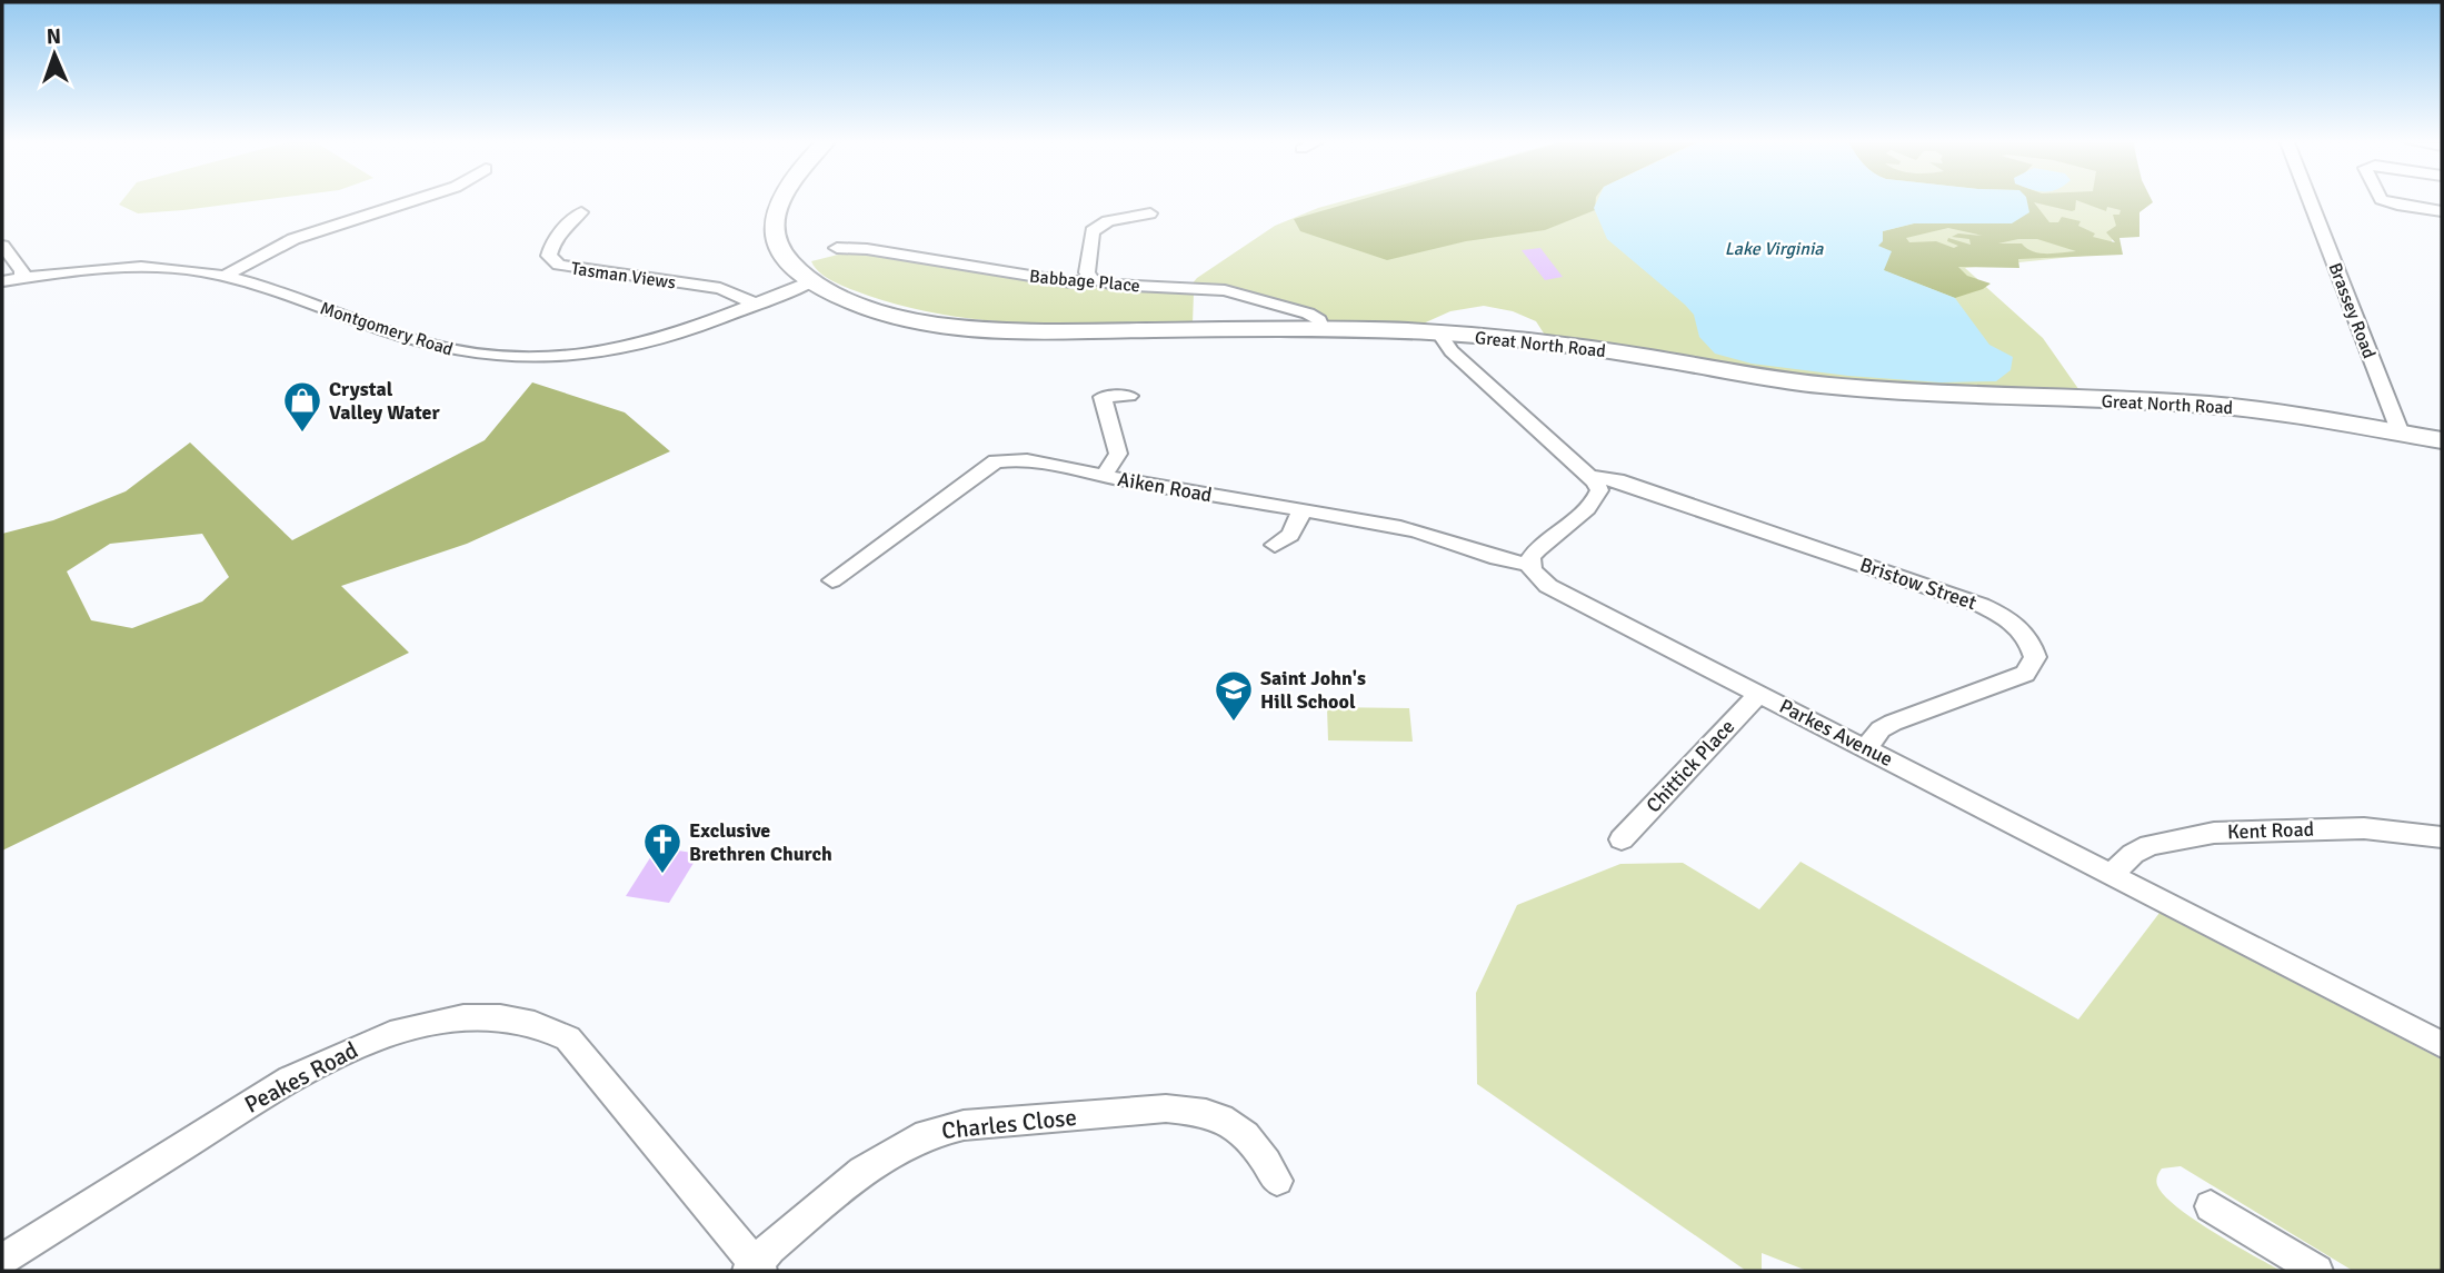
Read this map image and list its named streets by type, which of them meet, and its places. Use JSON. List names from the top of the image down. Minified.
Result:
{"streets":{"highway":["Great North Road"],"street":["Tasman Views","Babbage Place","Brassey Road","Montgomery Road","Aiken Road","Bristow Street","Parkes Avenue","Chittick Place","Kent Road","Peakes Road","Charles Close"]},"crossings":[["Tasman Views","Montgomery Road"],["Babbage Place","Great North Road"],["Brassey Road","Great North Road"],["Montgomery Road","Great North Road"],["Aiken Road","Parkes Avenue"],["Bristow Street","Parkes Avenue"],["Parkes Avenue","Chittick Place"],["Parkes Avenue","Kent Road"],["Peakes Road","Charles Close"]],"water":["Lake Virginia"],"places":{"shop":["Crystal Valley Water"],"school or university":["Saint John's Hill School"],"church":["Exclusive Brethren Church"]},"north":"top"}
